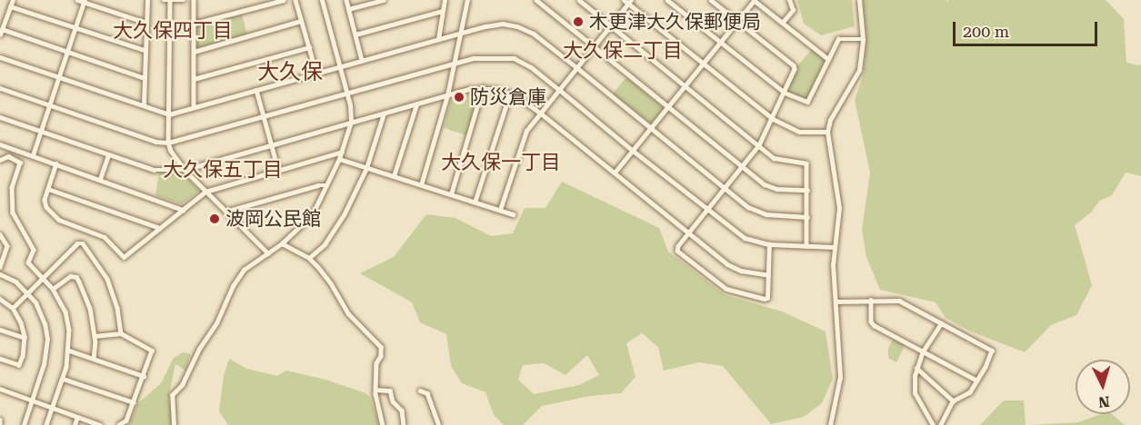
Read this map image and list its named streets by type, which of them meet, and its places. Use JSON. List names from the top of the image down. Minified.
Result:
{"districts":["大久保四丁目","大久保二丁目","大久保","大久保一丁目","大久保五丁目"],"places":["木更津大久保郵便局","防災倉庫","波岡公民館"],"scale_bar":"200 m","north":"bottom"}
